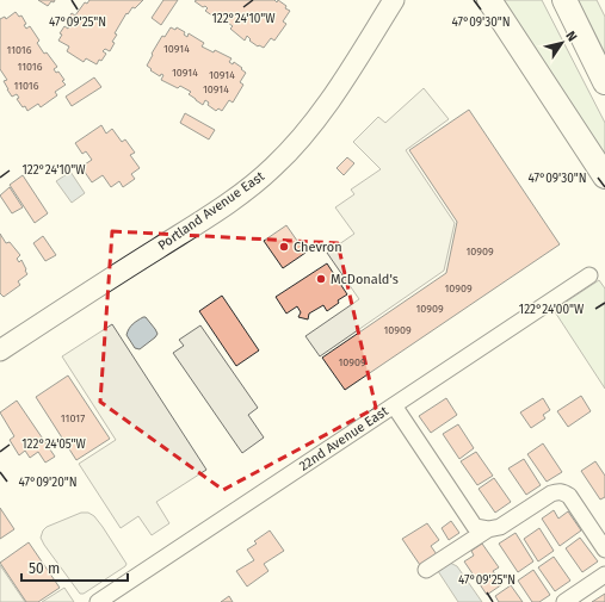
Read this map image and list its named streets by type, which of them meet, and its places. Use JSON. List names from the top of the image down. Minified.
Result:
{"streets":{"main road":["Portland Avenue East"],"street":["22nd Avenue East"]},"places":["Chevron","McDonald's"],"house_numbers":["10914","11016","11016","10914","10914","11016","10914","10909","10909","10909","10909","10909","11017"],"scale_bar":"50 m","north":"top right","coordinates":["122°24'10\"W","47°09'25\"N","47°09'30\"N","122°24'00\"W","122°24'05\"W","47°09'20\"N"]}
